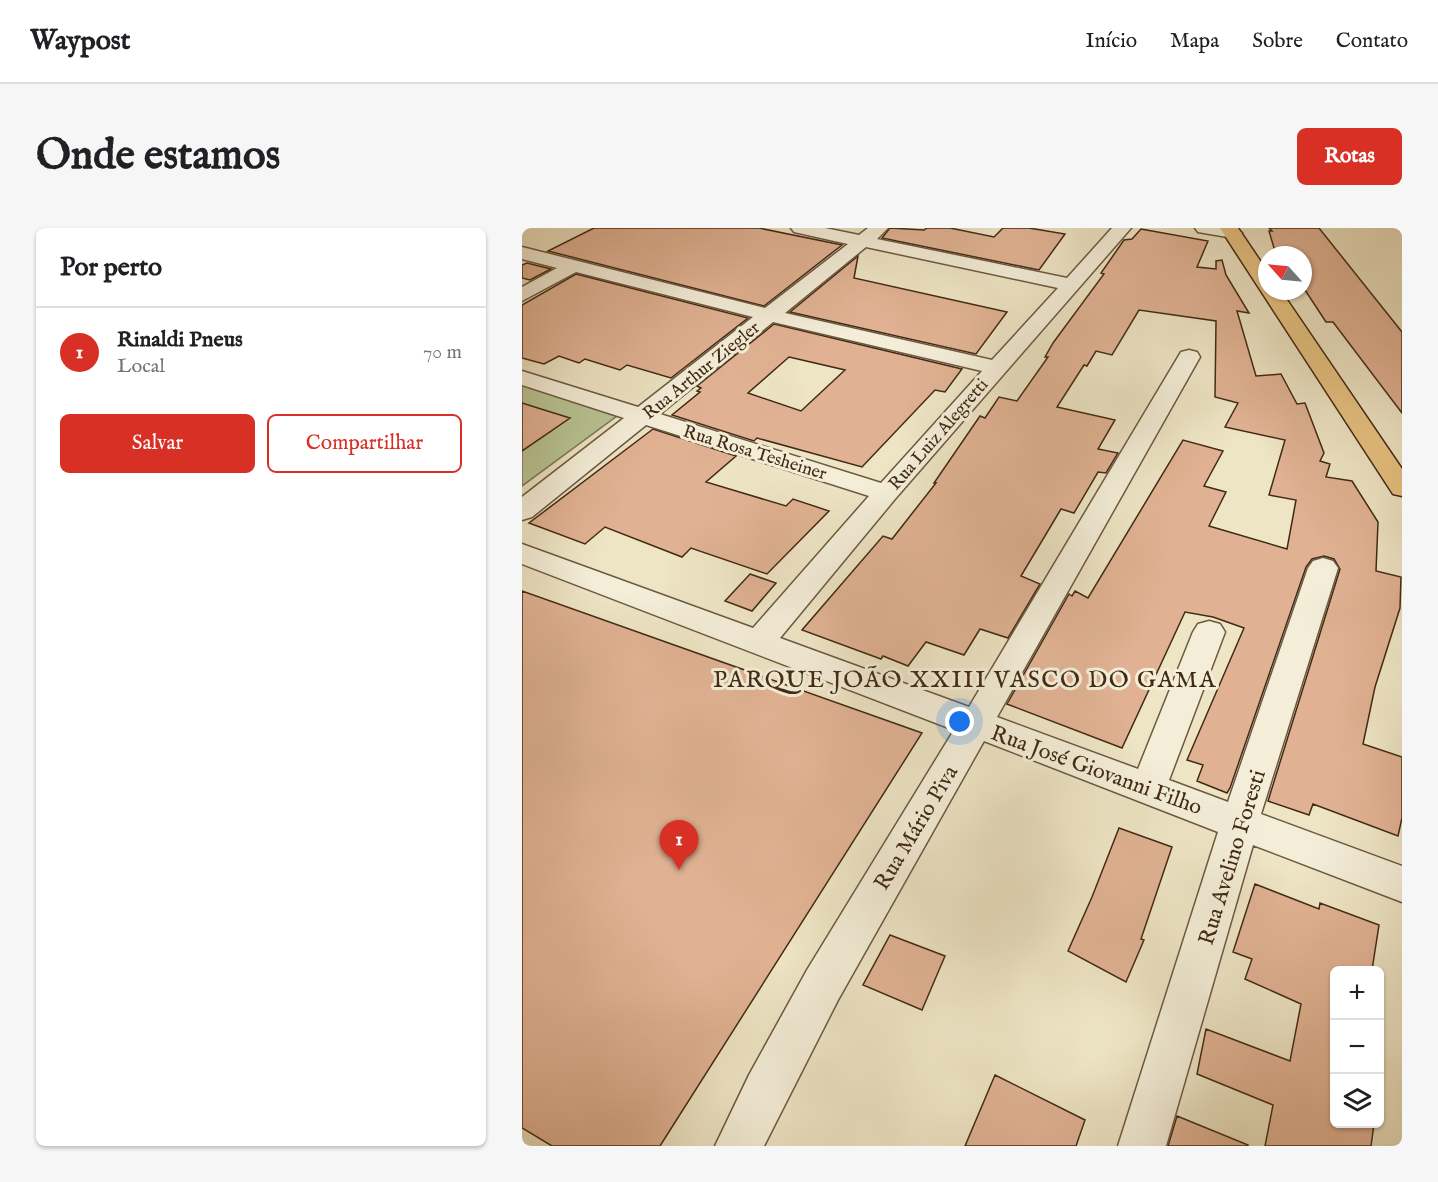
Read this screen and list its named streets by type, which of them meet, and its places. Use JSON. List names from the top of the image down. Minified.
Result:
{"streets":{"street":["Rua Arthur Ziegler","Rua Luiz Alegretti","Rua Rosa Tesheiner","Rua José Giovanni Filho","Rua Mário Piva","Rua Avelino Foresti"]},"crossings":[["Rua Arthur Ziegler","Rua Rosa Tesheiner"],["Rua Luiz Alegretti","Rua Rosa Tesheiner"],["Rua Luiz Alegretti","Rua José Giovanni Filho"],["Rua José Giovanni Filho","Rua Mário Piva"],["Rua José Giovanni Filho","Rua Avelino Foresti"]],"districts":["PARQUE JOÃO XXIII VASCO DO GAMA"],"north":"top left","page":{"header":"Waypost","nav":["Início","Mapa","Sobre","Contato"],"buttons":["Rotas",["Salvar","Compartilhar"]],"title":"Onde estamos","heading":"Por perto","list":[{"mark":"1","name":"Rinaldi Pneus","note":"Local","value":"70 m"}],"pins":"1","map_buttons":["+","−"]}}
